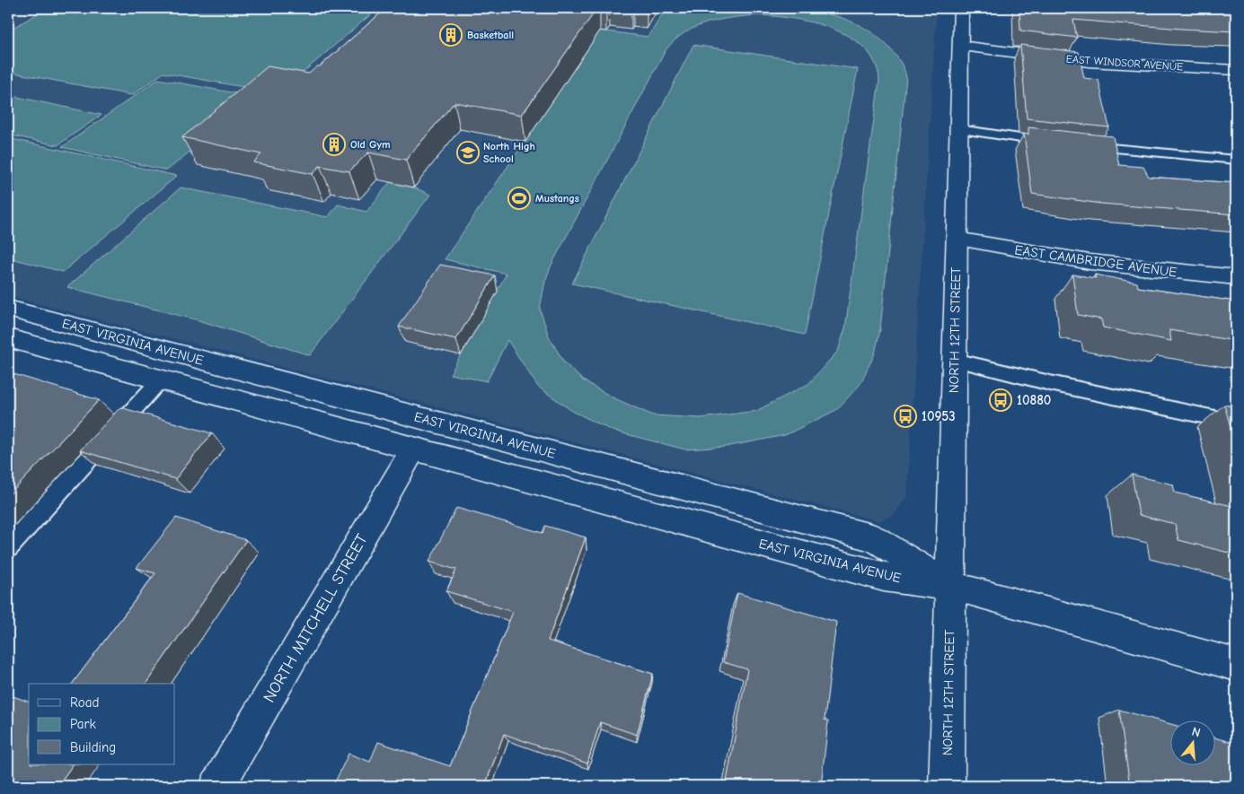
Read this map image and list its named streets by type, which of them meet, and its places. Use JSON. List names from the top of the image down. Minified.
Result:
{"streets":{"street":["EAST WINDSOR AVENUE","EAST CAMBRIDGE AVENUE","NORTH 12TH STREET","EAST VIRGINIA AVENUE","NORTH MITCHELL STREET"]},"crossings":[["EAST WINDSOR AVENUE","NORTH 12TH STREET"],["EAST CAMBRIDGE AVENUE","NORTH 12TH STREET"],["NORTH 12TH STREET","EAST VIRGINIA AVENUE"],["EAST VIRGINIA AVENUE","NORTH MITCHELL STREET"]],"places":{"building":["Basketball","Old Gym"],"school or university":["North High School"],"sports":["Mustangs"],"bus stop":["10880","10953"]},"legend":["Road","Park","Building"],"north":"top"}
